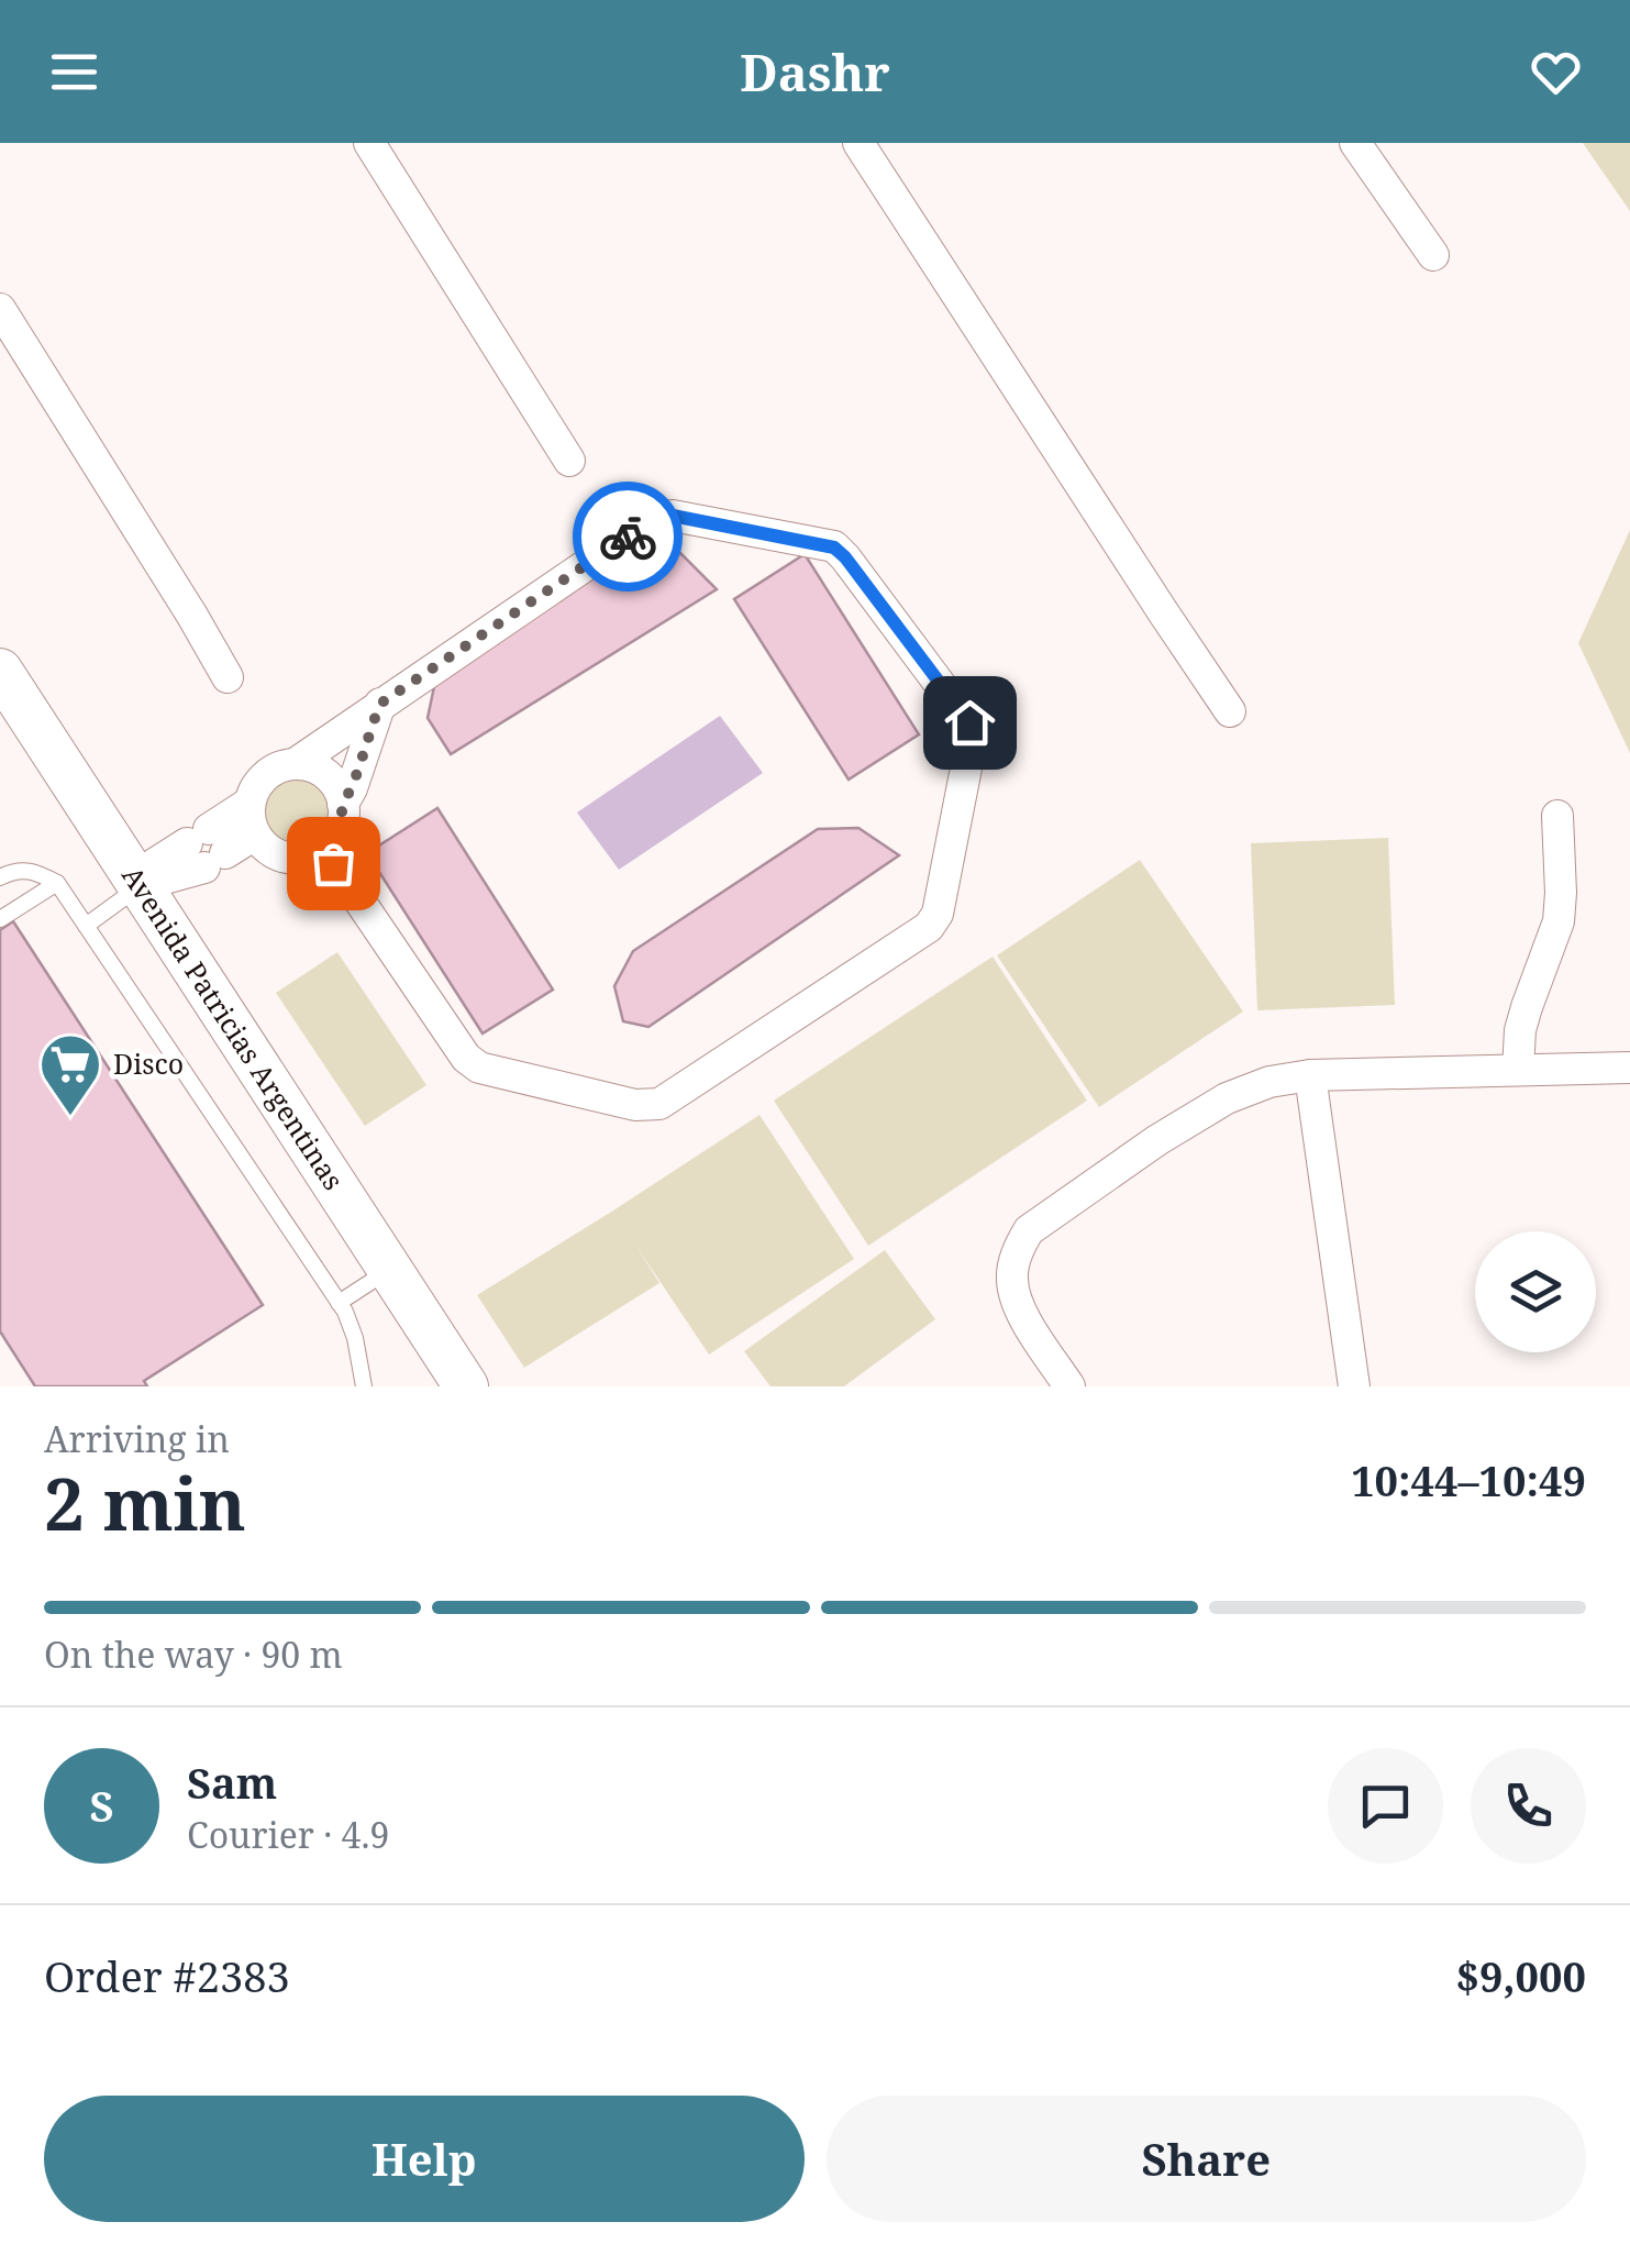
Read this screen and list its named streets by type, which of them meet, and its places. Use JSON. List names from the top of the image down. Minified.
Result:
{"streets":{"street":["Avenida Patricias Argentinas"]},"places":{"supermarket":["Disco"]},"page":{"header":"Dashr","heading":["2 min","Arriving in","10:44–10:49"],"panel":["Sam","Courier · 4.9","Order #2383","$9,000"],"bar":"On the way · 90 m","round":"S","buttons":["Help","Share"]}}
